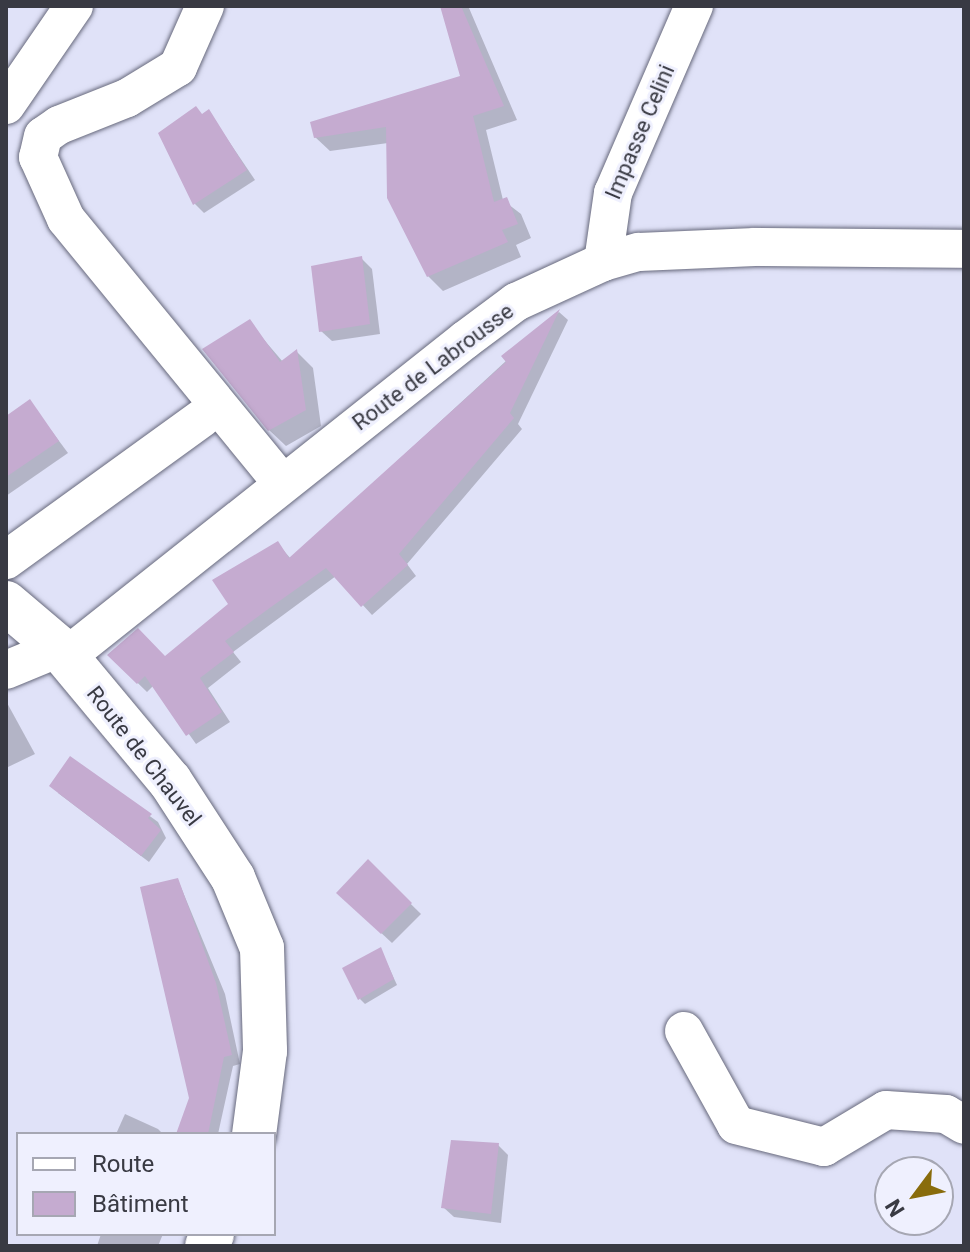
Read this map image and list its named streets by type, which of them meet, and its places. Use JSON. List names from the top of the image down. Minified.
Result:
{"streets":{"main road":["Route de Chauvel"],"street":["Impasse Celini","Route de Labrousse"]},"crossings":[["Impasse Celini","Route de Labrousse"],["Route de Labrousse","Route de Chauvel"]],"legend":["Route","Bâtiment"],"north":"bottom left"}
